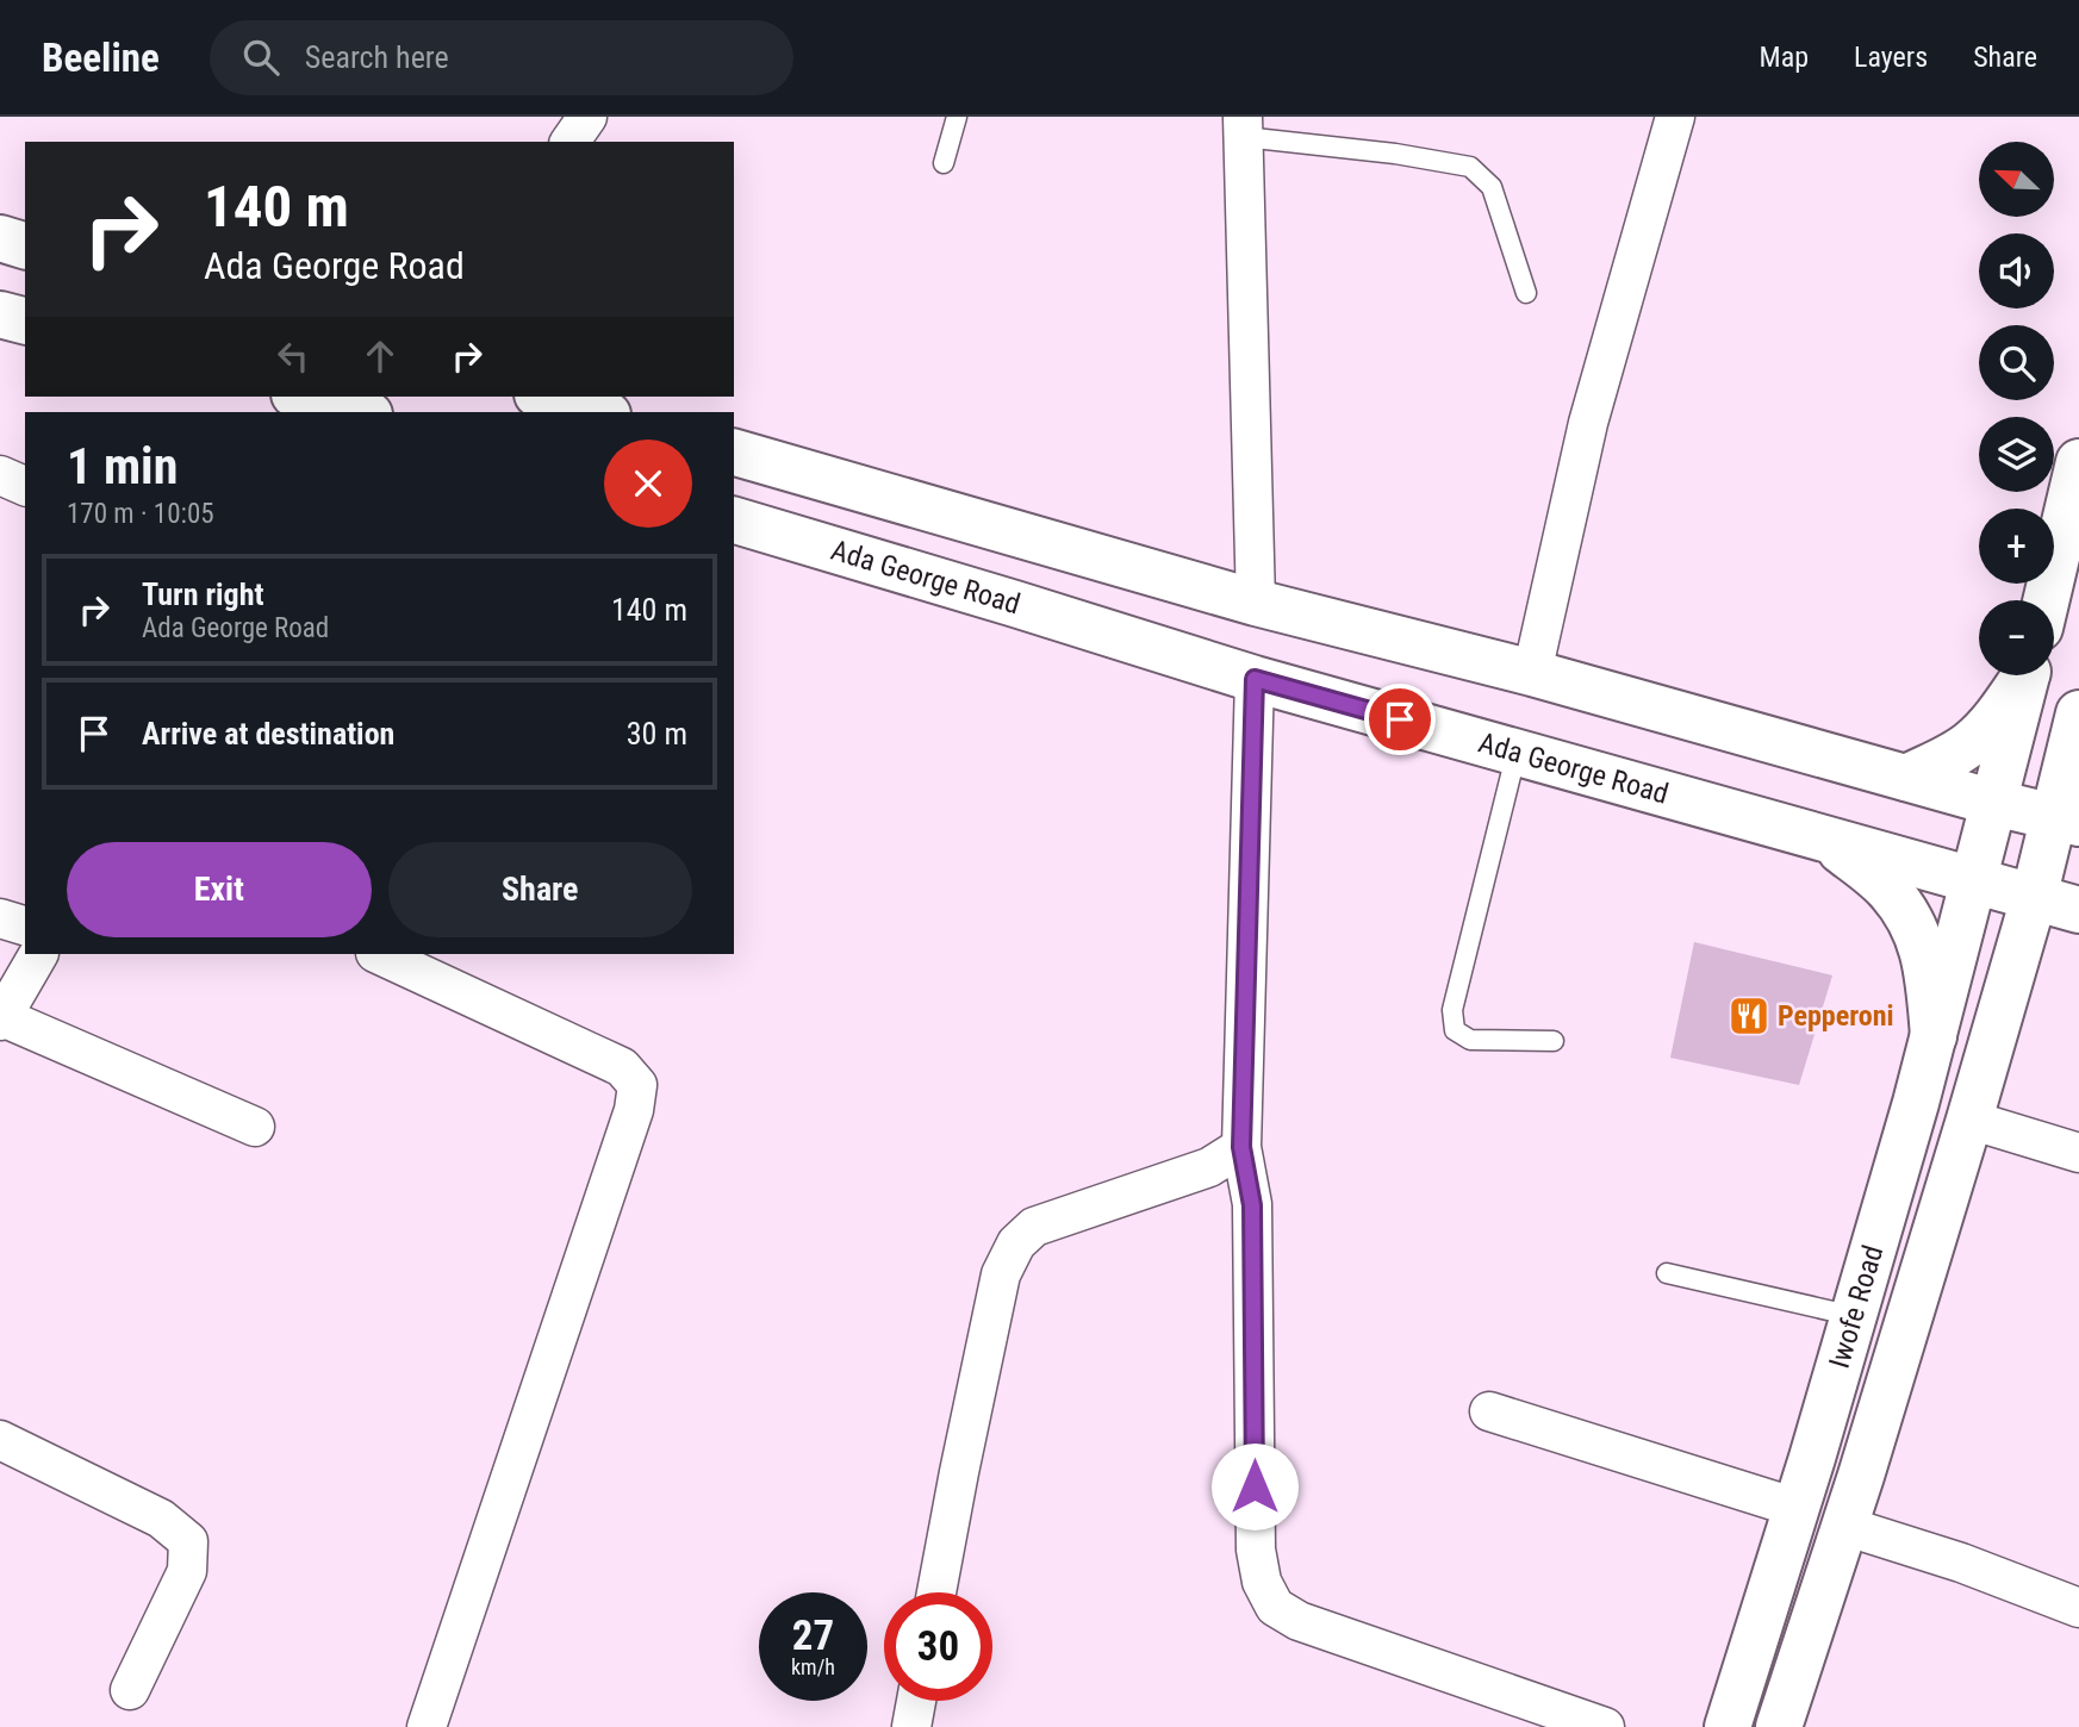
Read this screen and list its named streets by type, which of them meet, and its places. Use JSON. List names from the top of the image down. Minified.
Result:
{"streets":{"main road":["Ada George Road","Iwofe Road"]},"crossings":[["Ada George Road","Iwofe Road"]],"places":{"restaurant":["Pepperoni"]},"north":"top left","page":{"header":"Beeline","search":"Search here","nav":["Map","Layers","Share"],"map_buttons":["+","−"],"turn":["140 m","Ada George Road"],"heading":["1 min","170 m · 10:05"],"list":[{"name":"Turn right","note":"Ada George Road","value":"140 m"},{"name":"Arrive at destination","value":"30 m"}],"buttons":["Exit","Share"],"speed":"27 km/h","limit":"30"}}
